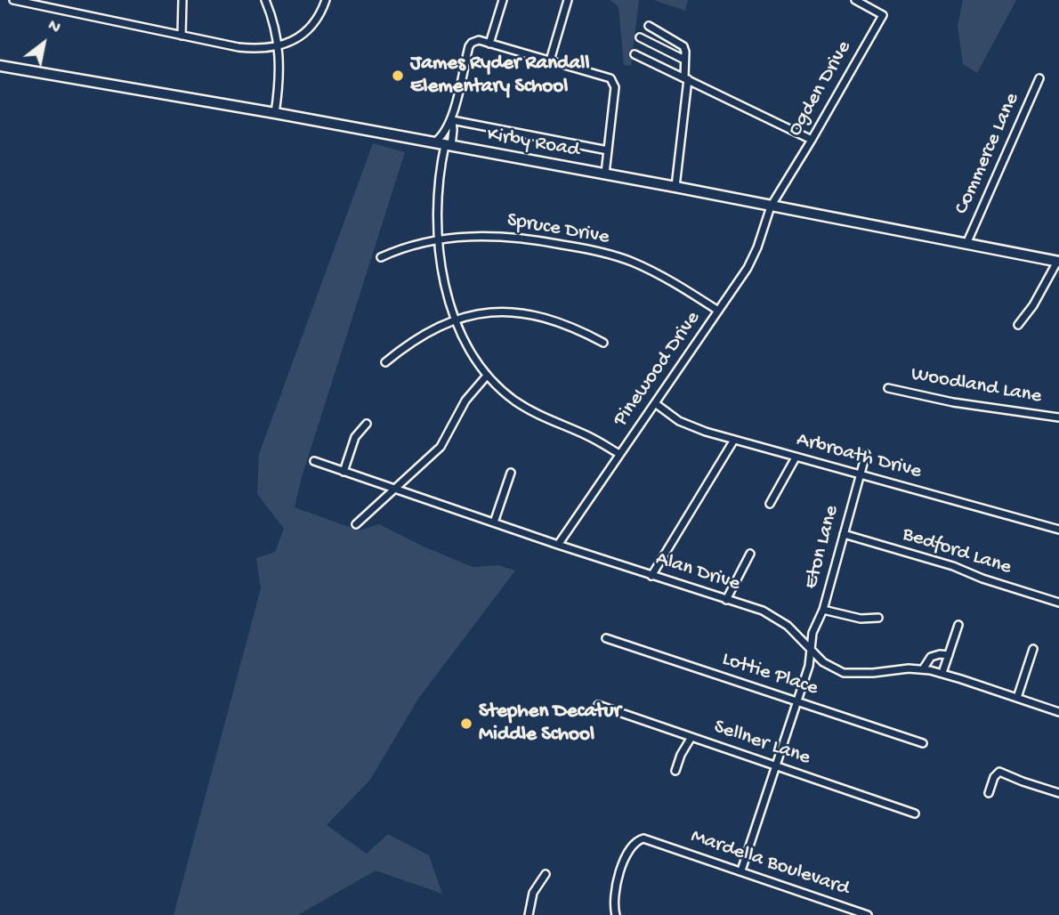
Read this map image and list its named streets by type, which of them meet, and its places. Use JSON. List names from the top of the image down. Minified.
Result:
{"streets":{"main road":["Kirby Road"],"street":["Ogden Drive","Commerce Lane","Spruce Drive","Pinewood Drive","Woodland Lane","Arbroath Drive","Eton Lane","Bedford Lane","Alan Drive","Lottie Place","Sellner Lane","Mardella Boulevard"]},"crossings":[["Ogden Drive","Kirby Road"],["Ogden Drive","Pinewood Drive"],["Kirby Road","Commerce Lane"],["Kirby Road","Pinewood Drive"],["Spruce Drive","Pinewood Drive"],["Pinewood Drive","Arbroath Drive"],["Pinewood Drive","Alan Drive"],["Arbroath Drive","Eton Lane"],["Eton Lane","Bedford Lane"],["Eton Lane","Alan Drive"],["Eton Lane","Lottie Place"],["Eton Lane","Sellner Lane"],["Eton Lane","Mardella Boulevard"]],"places":["James Ryder Randall Elementary School","Stephen Decatur Middle School"],"north":"top right"}
